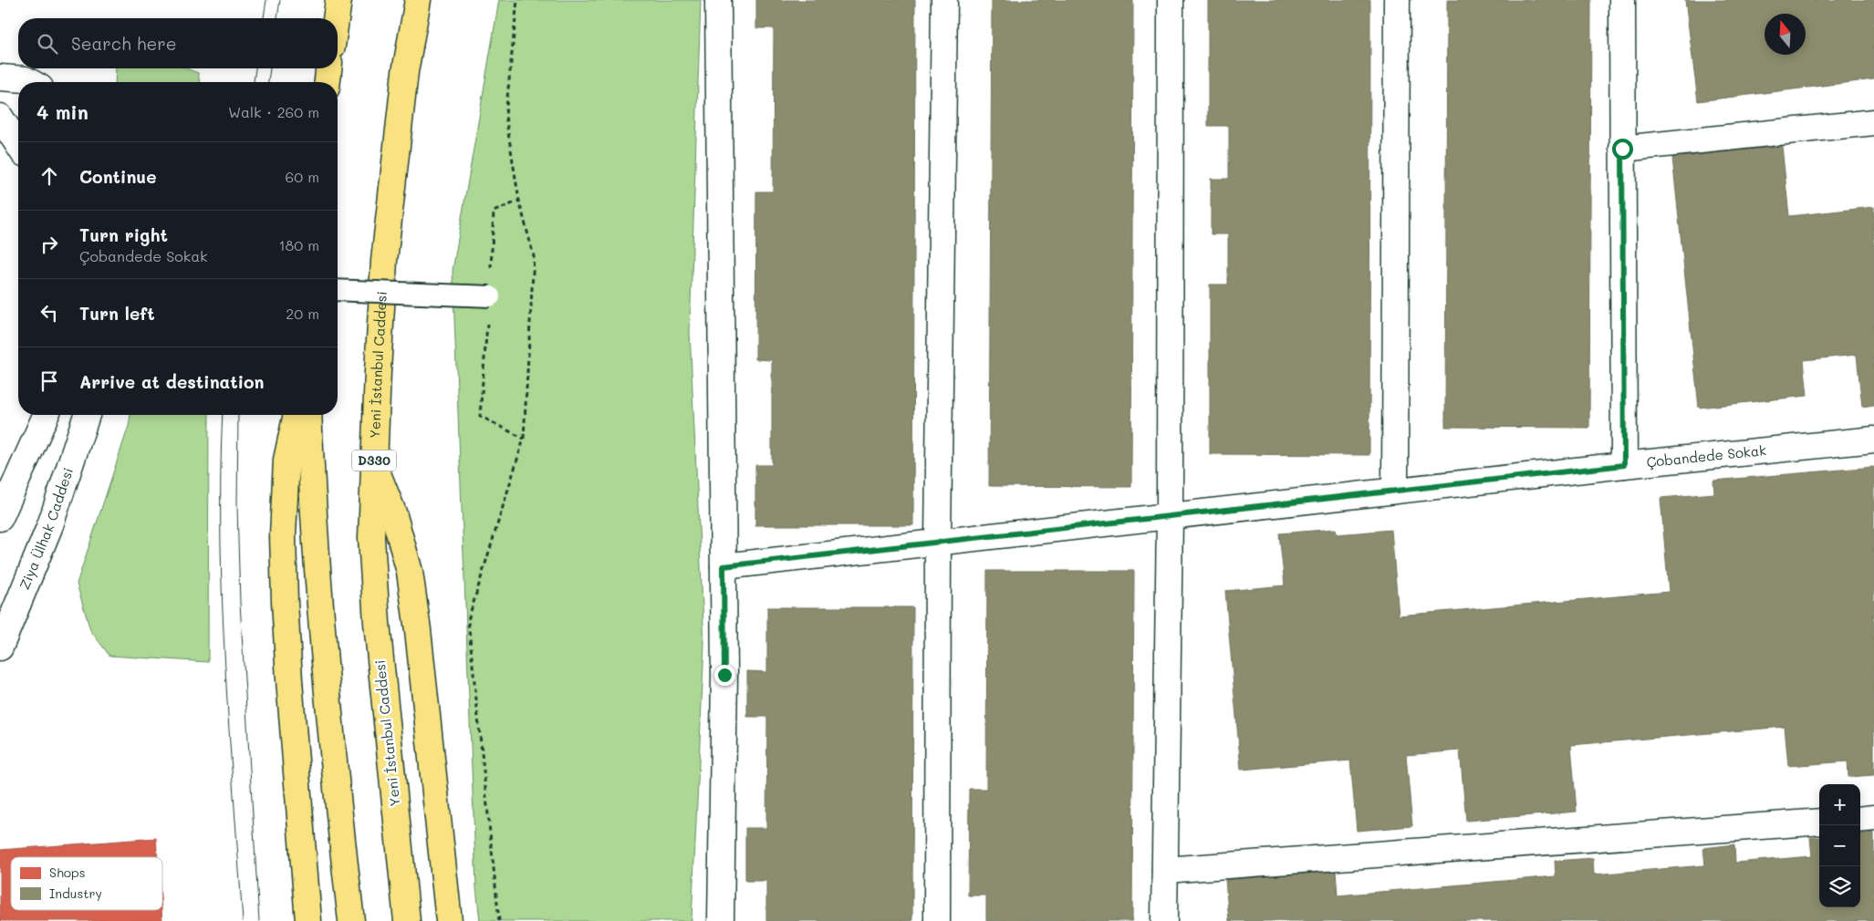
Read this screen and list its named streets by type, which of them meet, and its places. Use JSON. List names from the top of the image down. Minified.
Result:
{"streets":{"highway":["Yeni İstanbul Caddesi","D330"],"street":["Çobandede Sokak","Ziya Ülhak Caddesi"]},"legend":["Shops","Industry"],"north":"top","page":{"search":"Search here","heading":["4 min","Walk · 260 m"],"list":[["Continue","60 m"],["Turn right","Çobandede Sokak","180 m"],["Turn left","20 m"],"Arrive at destination"],"map_buttons":["+","−"]}}
